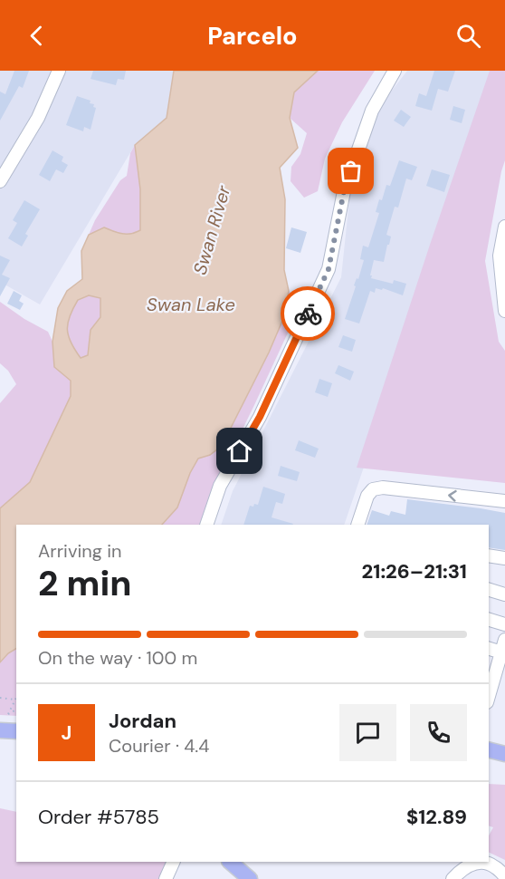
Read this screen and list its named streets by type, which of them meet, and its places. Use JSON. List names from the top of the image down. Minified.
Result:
{"water":["Swan River","Swan Lake"],"page":{"header":"Parcelo","heading":["2 min","Arriving in","21:26–21:31"],"panel":["Jordan","Courier · 4.4","Order #5785","$12.89"],"bar":"On the way · 100 m","round":"J"}}
